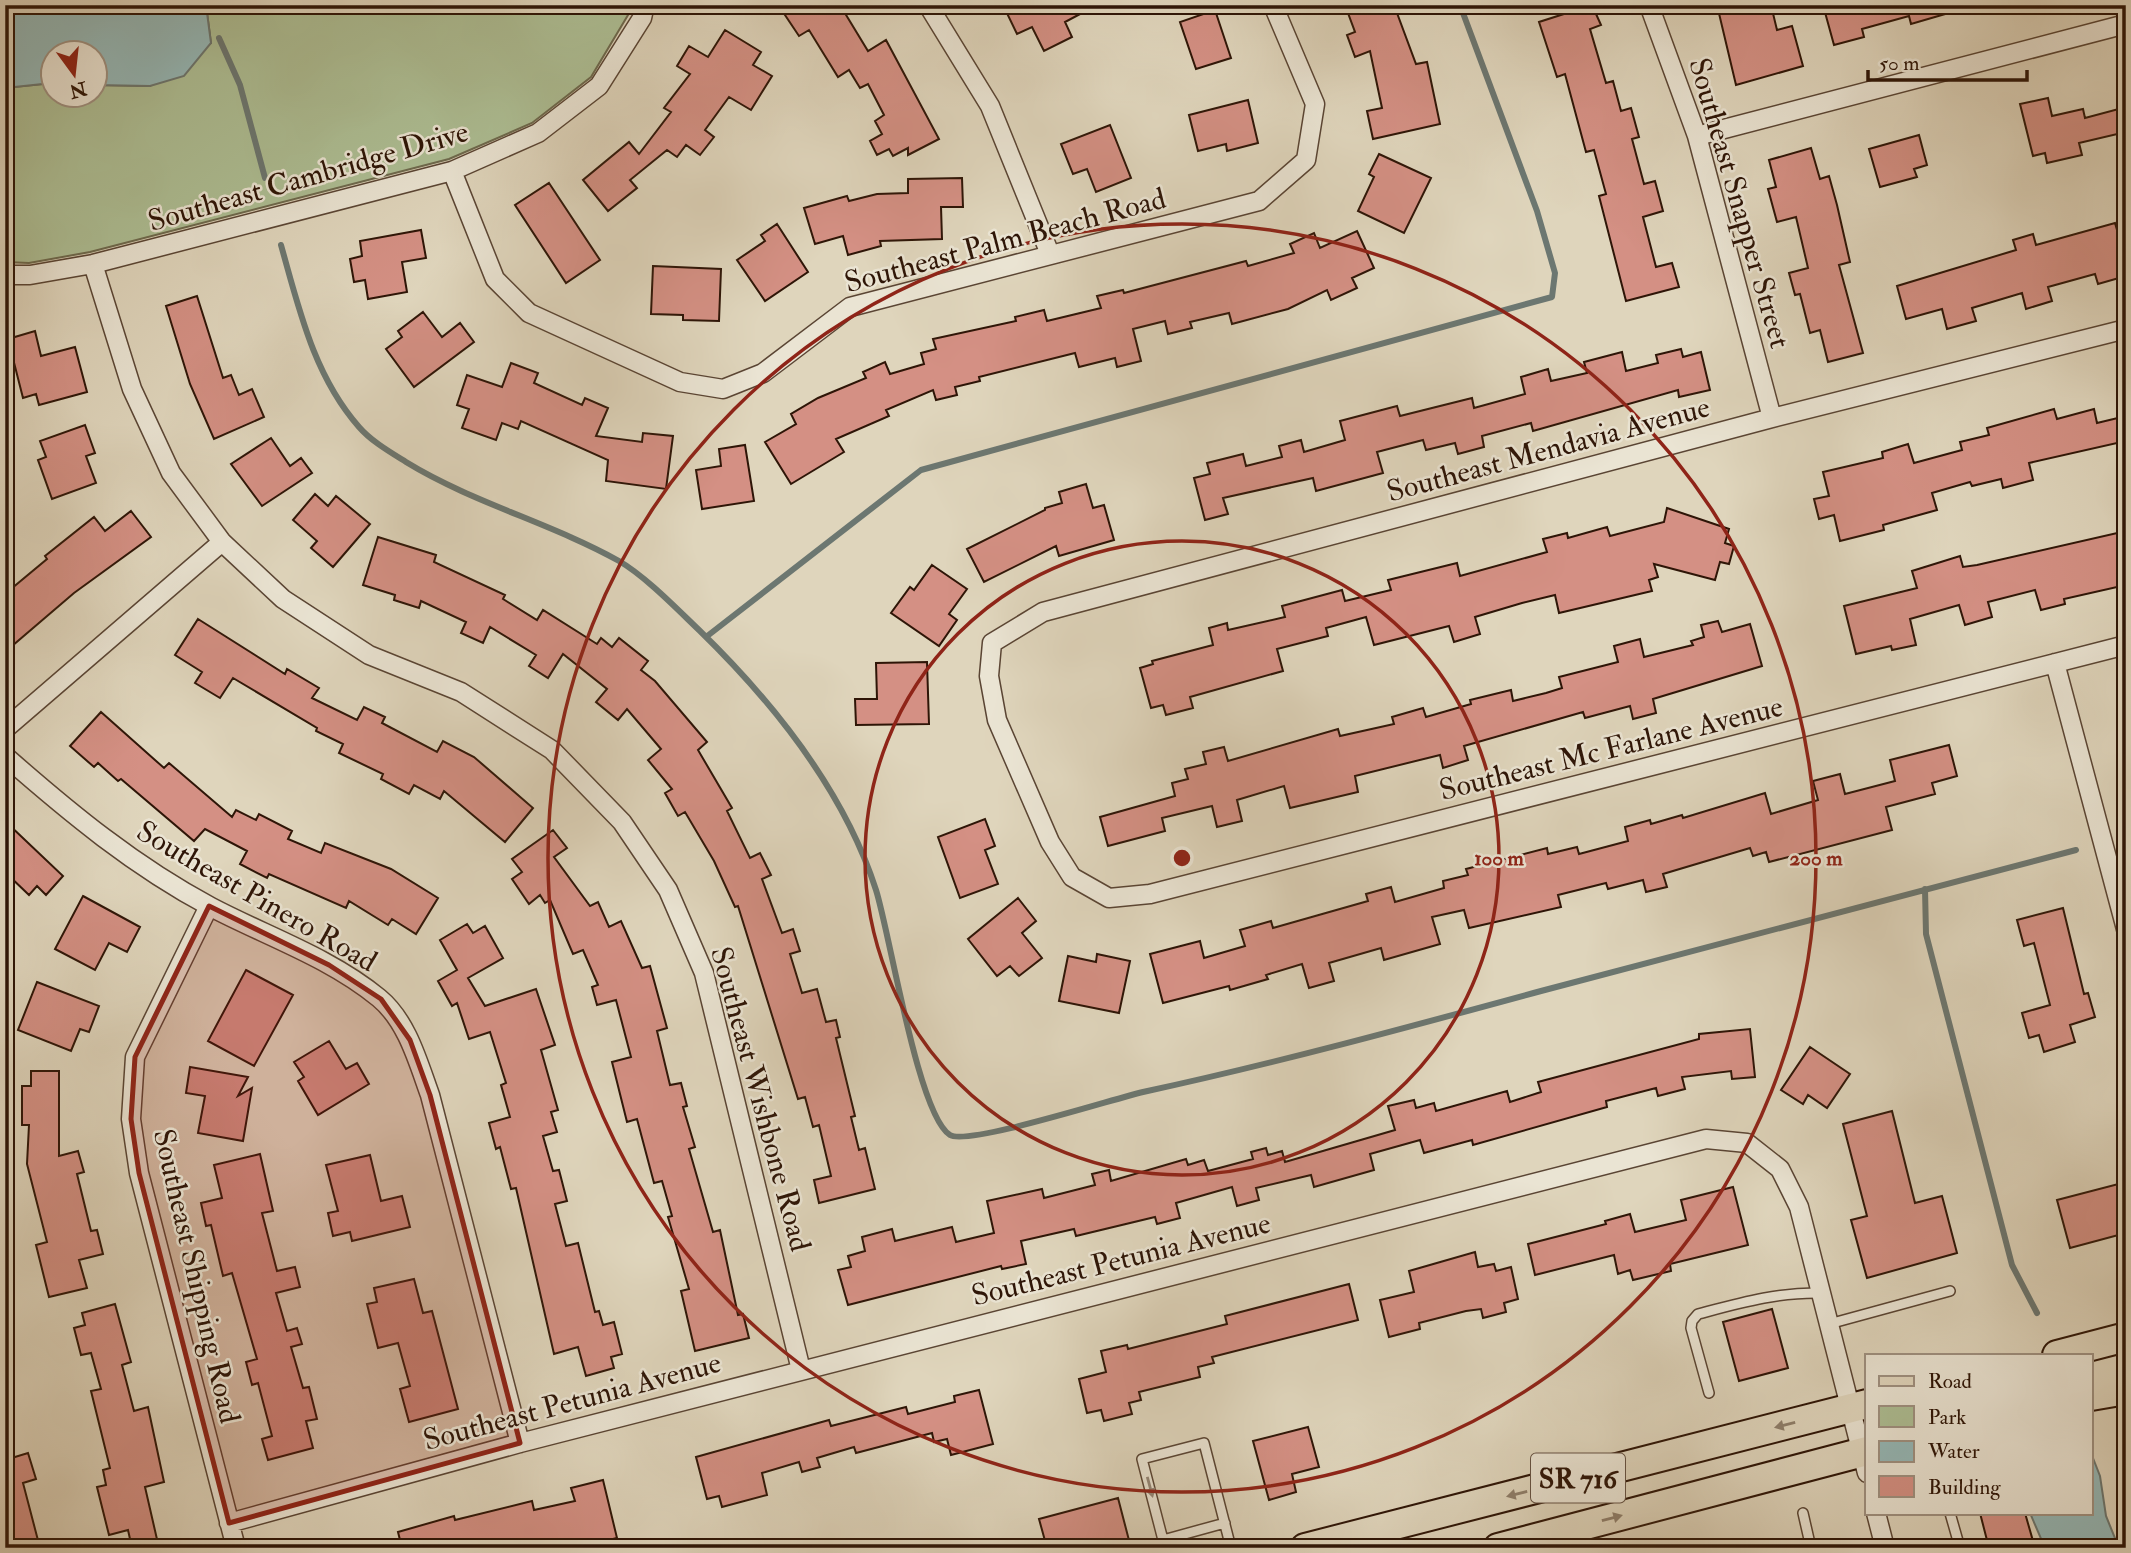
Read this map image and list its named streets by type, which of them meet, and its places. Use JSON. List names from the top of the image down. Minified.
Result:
{"streets":{"main road":["SR 716"],"street":["Southeast Cambridge Drive","Southeast Snapper Street","Southeast Palm Beach Road","Southeast Mendavia Avenue","Southeast Mc Farlane Avenue","Southeast Pinero Road","Southeast Wishbone Road","Southeast Petunia Avenue","Southeast Shipping Road"]},"crossings":[["Southeast Cambridge Drive","Southeast Palm Beach Road"],["Southeast Cambridge Drive","Southeast Wishbone Road"],["Southeast Snapper Street","Southeast Mendavia Avenue"],["Southeast Mendavia Avenue","Southeast Mc Farlane Avenue"],["Southeast Pinero Road","Southeast Petunia Avenue"],["Southeast Pinero Road","Southeast Shipping Road"],["Southeast Wishbone Road","Southeast Petunia Avenue"],["Southeast Petunia Avenue","Southeast Shipping Road"],["Southeast Petunia Avenue","SR 716"]],"legend":["Road","Park","Water","Building"],"scale_bar":"50 m","north":"bottom","rings":["100 m","200 m"]}
